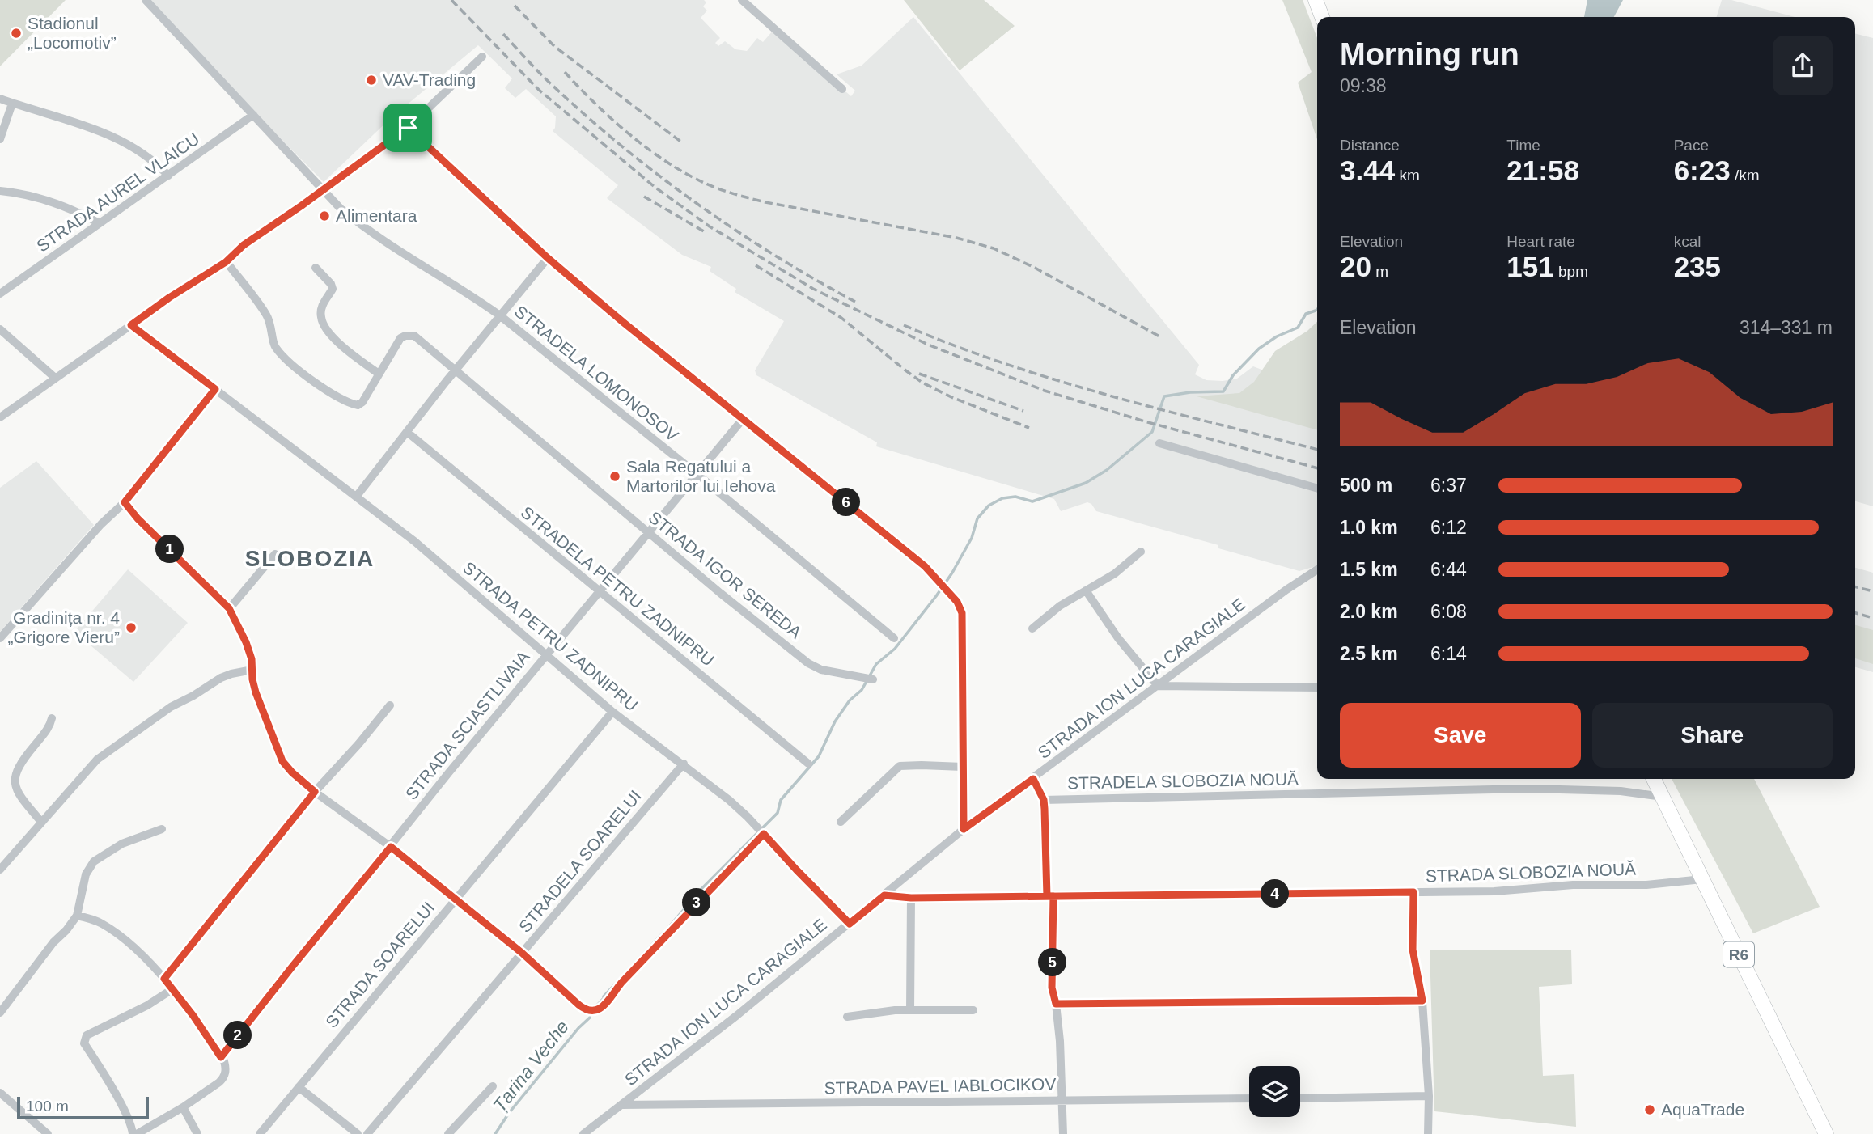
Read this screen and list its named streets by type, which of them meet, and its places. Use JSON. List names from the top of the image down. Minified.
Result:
{"streets":{"highway":["R6"],"street":["STRADA AUREL VLAICU","STRADELA LOMONOSOV","STRADA IGOR SEREDA","STRADELA PETRU ZADNIPRU","STRADA PETRU ZADNIPRU","STRADA ION LUCA CARAGIALE","STRADA SCIASTLIVAIA","STRADELA SLOBOZIA NOUĂ","STRADELA SOARELUI","STRADA SLOBOZIA NOUĂ","STRADA SOARELUI","STRADA PAVEL IABLOCIKOV"]},"crossings":[["STRADELA LOMONOSOV","STRADA SCIASTLIVAIA"],["STRADA IGOR SEREDA","STRADA SCIASTLIVAIA"],["STRADELA PETRU ZADNIPRU","STRADA SCIASTLIVAIA"],["STRADA PETRU ZADNIPRU","STRADA ION LUCA CARAGIALE"],["STRADA PETRU ZADNIPRU","STRADA SCIASTLIVAIA"],["STRADA PETRU ZADNIPRU","STRADELA SOARELUI"],["STRADA PETRU ZADNIPRU","STRADA SOARELUI"],["STRADA ION LUCA CARAGIALE","STRADA SLOBOZIA NOUĂ"],["STRADA ION LUCA CARAGIALE","STRADA PAVEL IABLOCIKOV"],["STRADELA SLOBOZIA NOUĂ","R6"],["STRADA SLOBOZIA NOUĂ","R6"]],"districts":["SLOBOZIA"],"water":["Țarina Veche"],"places":["Stadionul „Locomotiv”","VAV-Trading","Alimentara","Sala Regatului a Martorilor lui Iehova","Gradinița nr. 4 „Grigore Vieru”","AquaTrade"],"scale_bar":"100 m","page":{"heading":["Morning run","09:38"],"stats":[["Distance","3.44 km"],["Time","21:58"],["Pace","6:23 /km"],["Elevation","20 m"],["Heart rate","151 bpm"],["kcal","235"]],"chart":["Elevation","314–331 m"],"list":[{"name":"500 m","note":"6:37"},{"name":"1.0 km","note":"6:12"},{"name":"1.5 km","note":"6:44"},{"name":"2.0 km","note":"6:08"},{"name":"2.5 km","note":"6:14"}],"pins":["6","1","4","3","5","2"],"buttons":["Save","Share"],"scale":"100 m"}}
